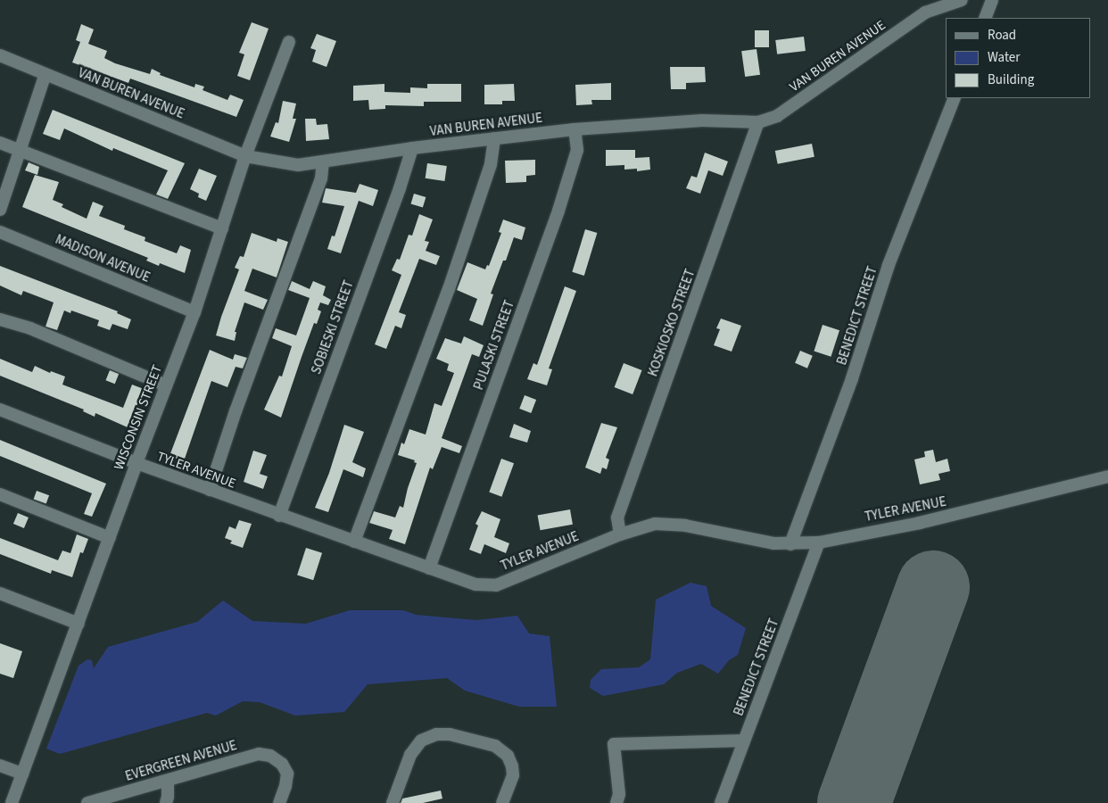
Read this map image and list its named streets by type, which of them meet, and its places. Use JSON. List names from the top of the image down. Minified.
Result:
{"streets":{"street":["VAN BUREN AVENUE","MADISON AVENUE","BENEDICT STREET","KOSKIOSKO STREET","SOBIESKI STREET","PULASKI STREET","WISCONSIN STREET","TYLER AVENUE","EVERGREEN AVENUE"]},"crossings":[["VAN BUREN AVENUE","KOSKIOSKO STREET"],["VAN BUREN AVENUE","SOBIESKI STREET"],["VAN BUREN AVENUE","PULASKI STREET"],["VAN BUREN AVENUE","WISCONSIN STREET"],["MADISON AVENUE","WISCONSIN STREET"],["BENEDICT STREET","TYLER AVENUE"],["KOSKIOSKO STREET","TYLER AVENUE"],["SOBIESKI STREET","TYLER AVENUE"],["PULASKI STREET","TYLER AVENUE"],["WISCONSIN STREET","TYLER AVENUE"]],"legend":["Road","Water","Building"]}
